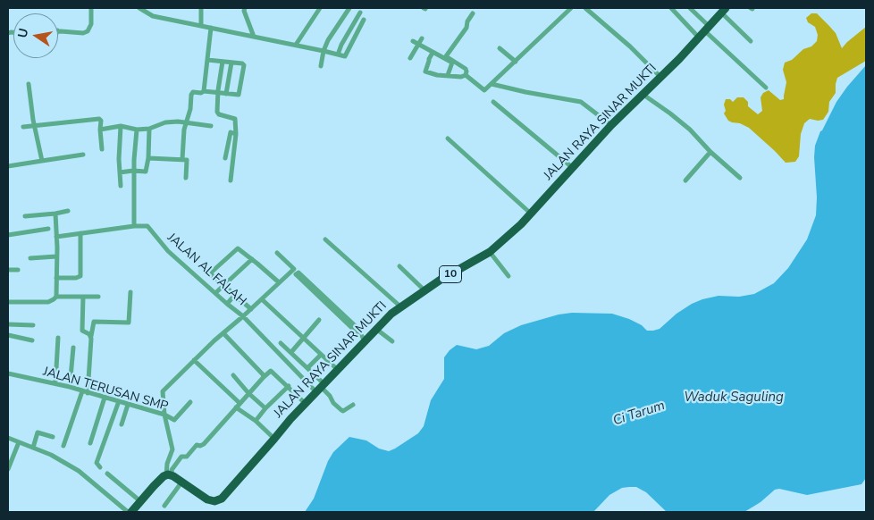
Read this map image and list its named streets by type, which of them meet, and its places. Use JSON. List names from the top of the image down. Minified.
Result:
{"streets":{"highway":["JALAN RAYA SINAR MUKTI","10"],"street":["JALAN AL FALAH","JALAN TERUSAN SMP"]},"crossings":[["JALAN RAYA SINAR MUKTI","JALAN AL FALAH"]],"water":["Waduk Saguling","Ci Tarum"],"north":"left"}
